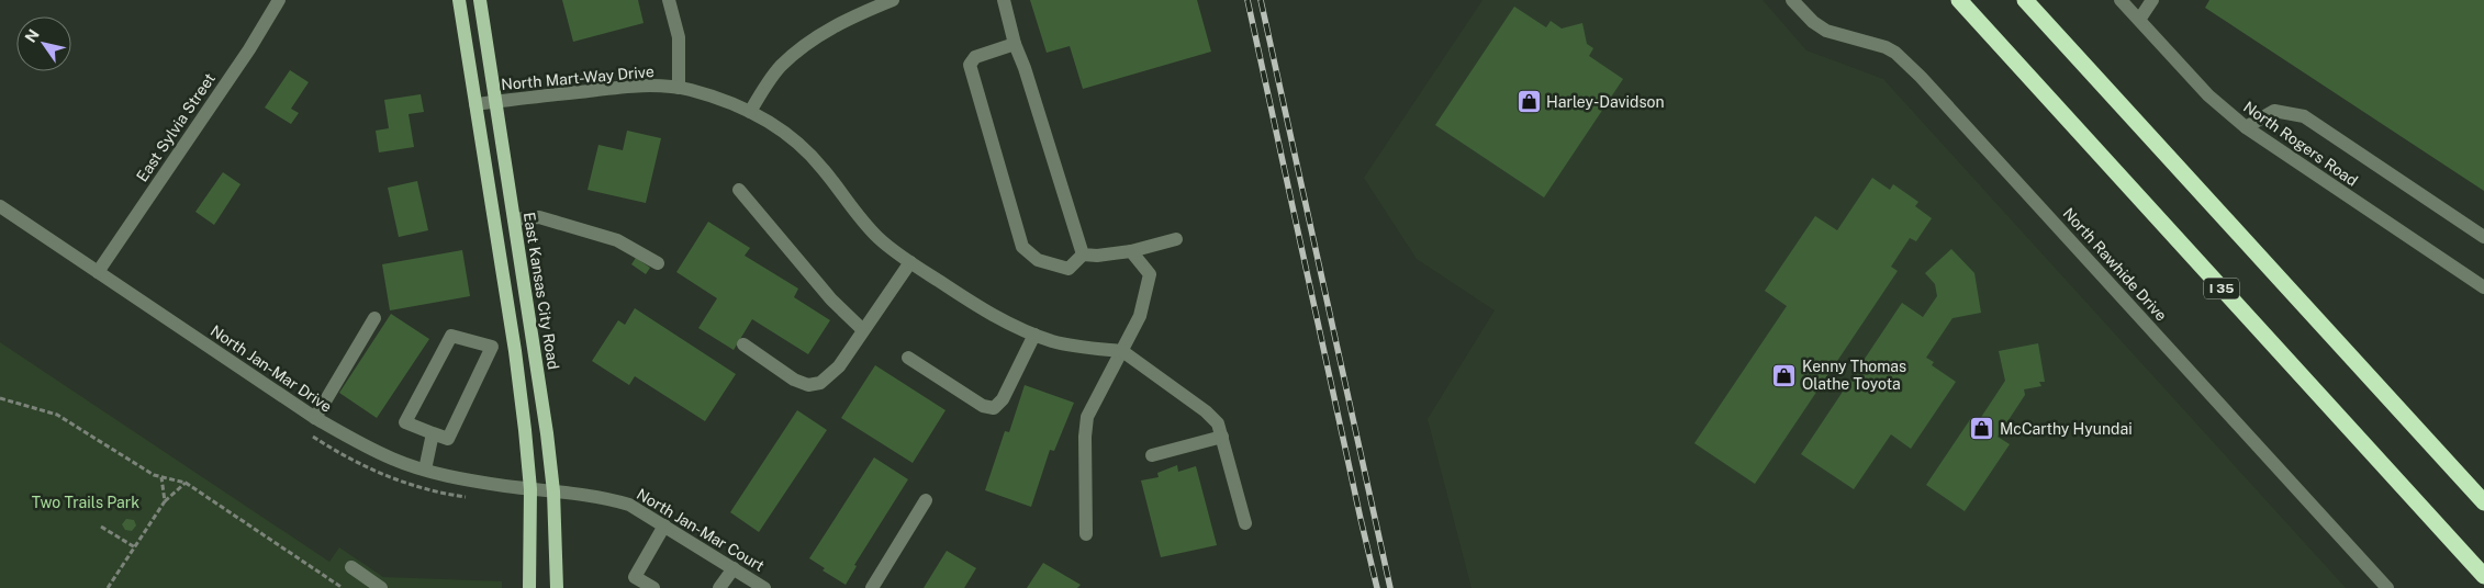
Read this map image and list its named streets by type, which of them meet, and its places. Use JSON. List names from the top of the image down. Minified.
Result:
{"streets":{"highway":["I 35"],"main road":["East Kansas City Road"],"street":["North Mart-Way Drive","East Sylvia Street","North Rogers Road","North Rawhide Drive","North Jan-Mar Drive","North Jan-Mar Court"]},"crossings":[["North Mart-Way Drive","East Kansas City Road"],["East Sylvia Street","North Jan-Mar Drive"],["East Kansas City Road","North Jan-Mar Drive"],["East Kansas City Road","North Jan-Mar Court"],["North Jan-Mar Drive","North Jan-Mar Court"]],"parks":["Two Trails Park"],"places":{"shop":["Harley-Davidson","Kenny Thomas Olathe Toyota","McCarthy Hyundai"]},"north":"top left"}
